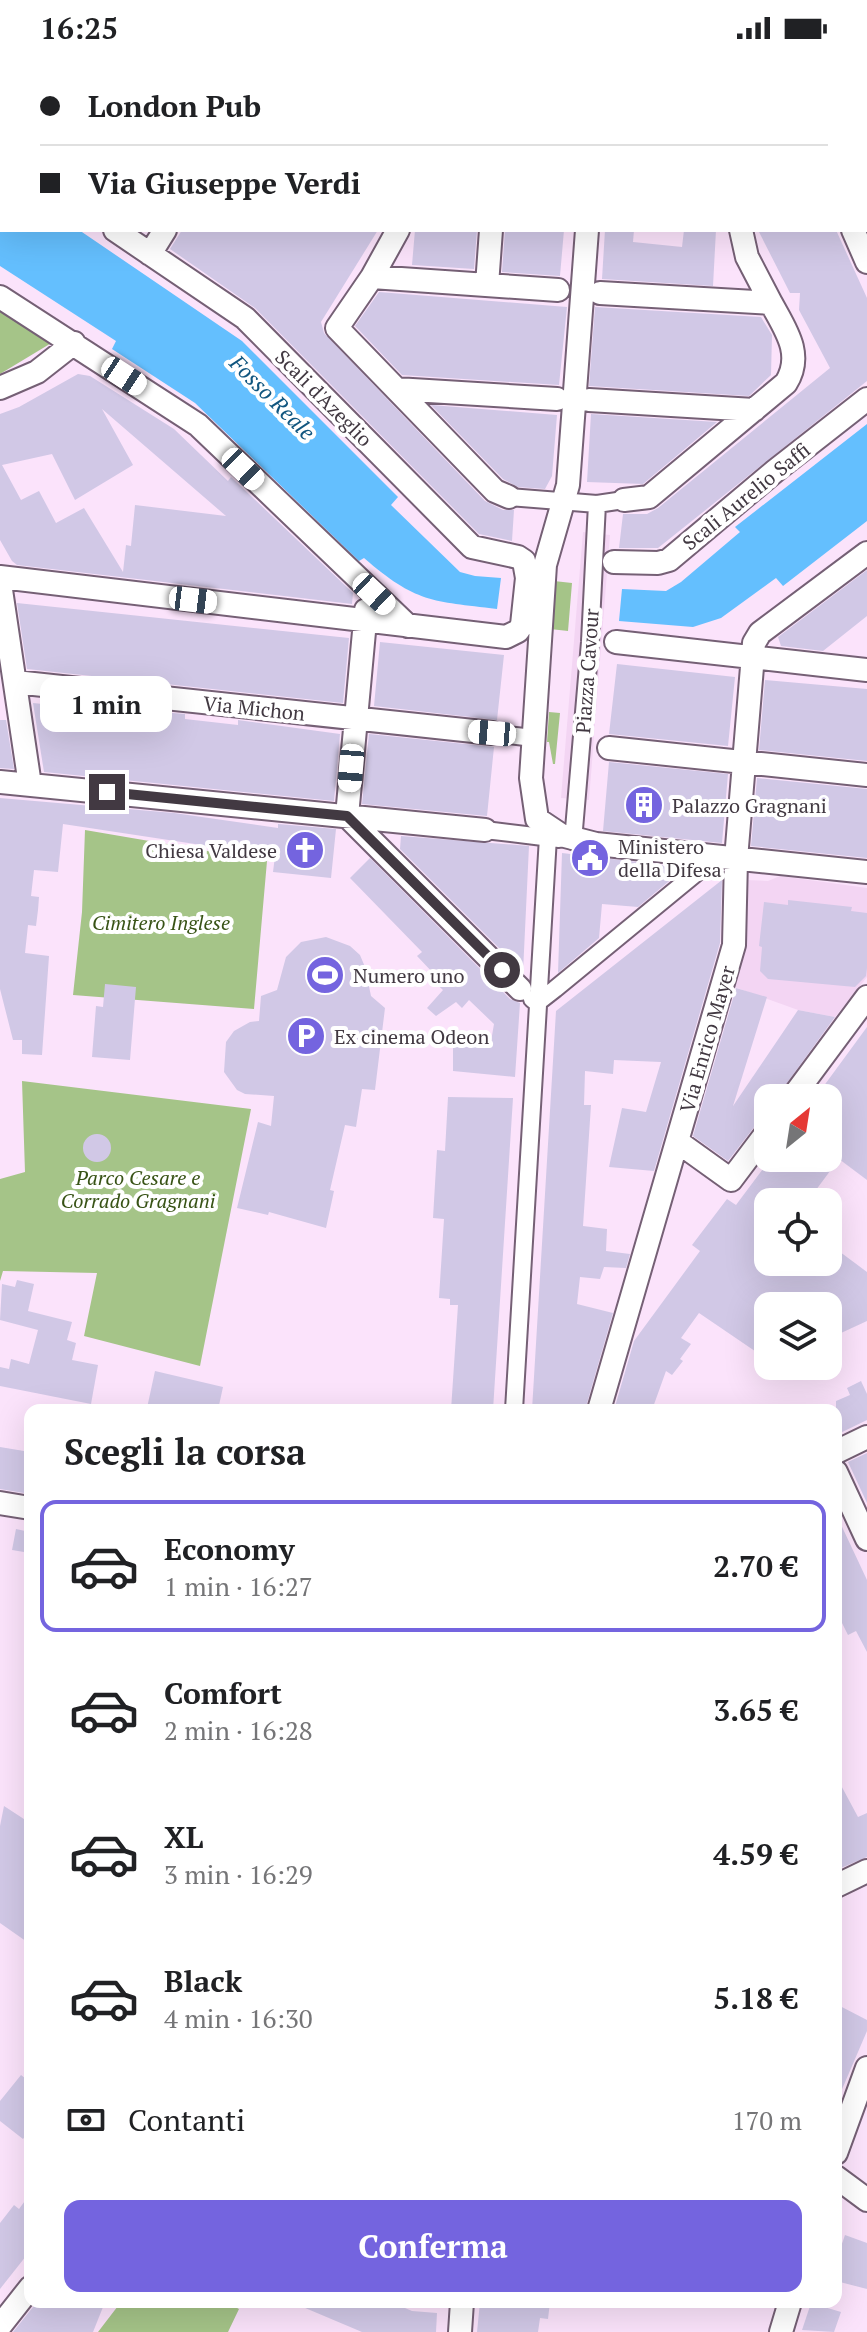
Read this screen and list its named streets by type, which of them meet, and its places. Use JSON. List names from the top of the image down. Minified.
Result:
{"streets":{"street":["Scali d'Azeglio","Scali Aurelio Saffi","Piazza Cavour","Via Michon","Via Enrico Mayer"]},"crossings":[["Scali Aurelio Saffi","Piazza Cavour"]],"water":["Fosso Reale"],"parks":["Cimitero Inglese","Parco Cesare e Corrado Gragnani"],"places":{"building":["Palazzo Gragnani"],"church":["Chiesa Valdese"],"public building":["Ministero della Difesa"],"sports":["Numero uno"],"parking":["Ex cinema Odeon"]},"north":"top right","page":{"status":"16:25","banner":["London Pub","Via Giuseppe Verdi"],"bubble":"1 min","heading":"Scegli la corsa","list":[{"name":"Economy","note":"1 min · 16:27","value":"2.70 €"},{"name":"Comfort","note":"2 min · 16:28","value":"3.65 €"},{"name":"XL","note":"3 min · 16:29","value":"4.59 €"},{"name":"Black","note":"4 min · 16:30","value":"5.18 €"}],"pay":["Contanti","170 m"],"buttons":"Conferma"}}
